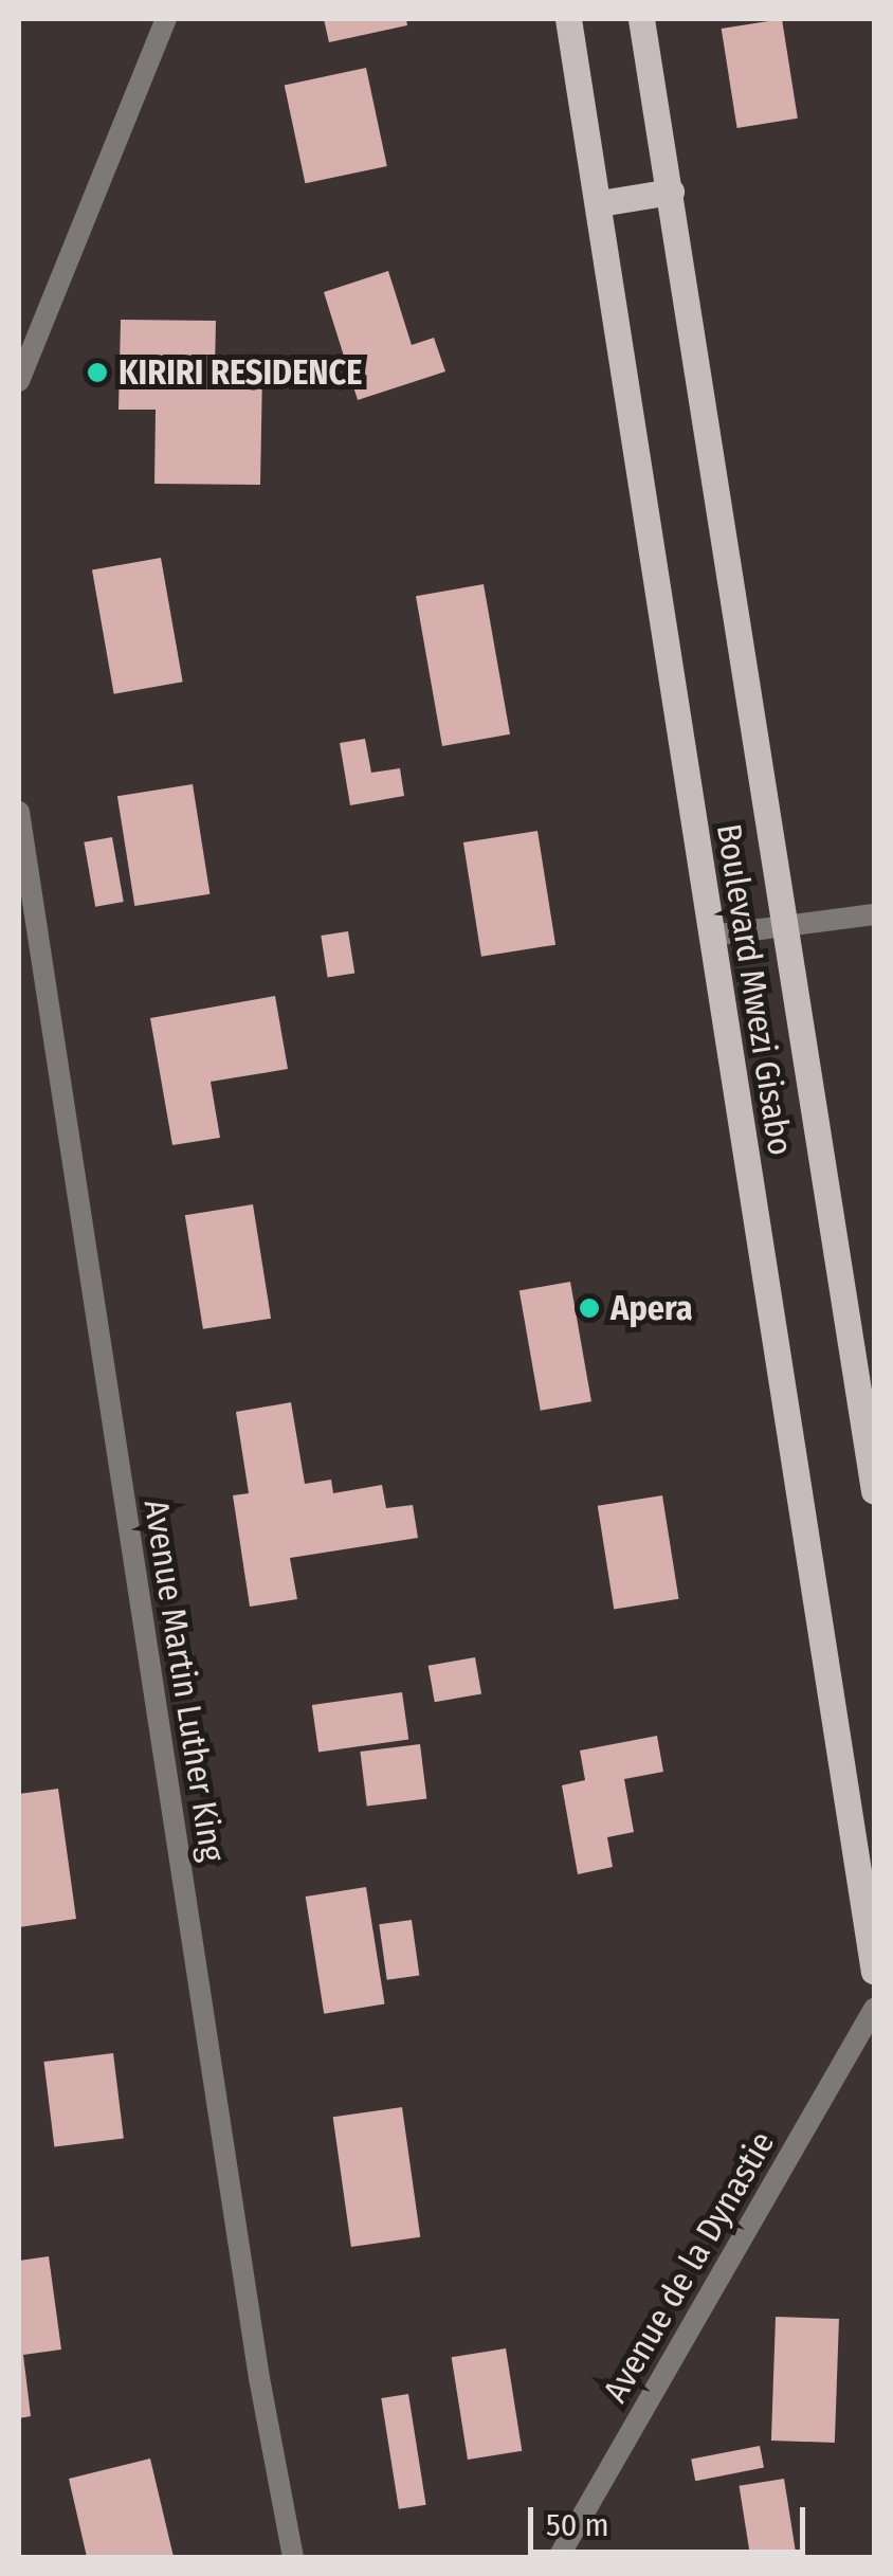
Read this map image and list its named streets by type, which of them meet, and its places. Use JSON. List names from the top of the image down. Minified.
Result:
{"streets":{"main road":["Boulevard Mwezi Gisabo"],"street":["Avenue Martin Luther King","Avenue de la Dynastie"]},"places":["KIRIRI RESIDENCE","Apera"],"scale_bar":"50 m"}
